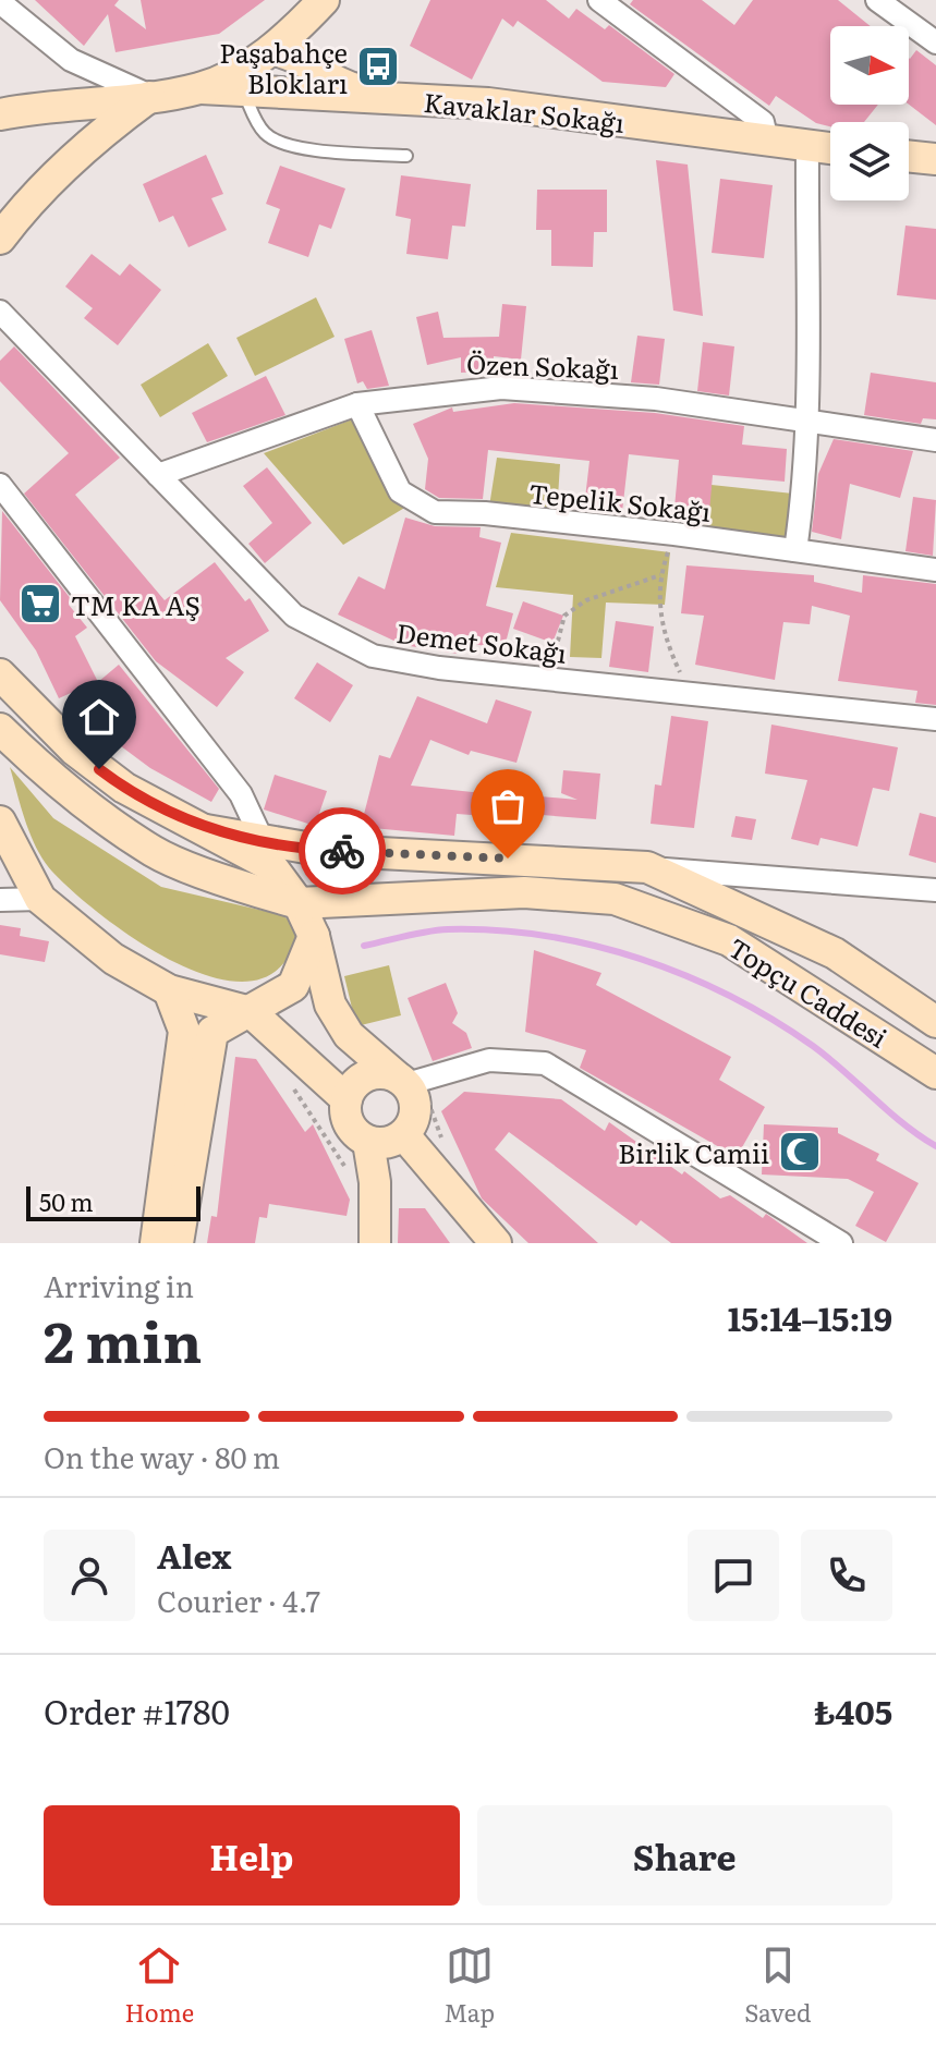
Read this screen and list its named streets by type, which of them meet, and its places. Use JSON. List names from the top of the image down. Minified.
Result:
{"streets":{"street":["Kavaklar Sokağı","Özen Sokağı","Tepelik Sokağı","Demet Sokağı","Topçu Caddesi"]},"crossings":[["Özen Sokağı","Tepelik Sokağı"],["Özen Sokağı","Demet Sokağı"]],"places":{"bus stop":["Paşabahçe Blokları"],"supermarket":["TM KA AŞ"],"mosque":["Birlik Camii"]},"scale_bar":"50 m","north":"right","page":{"scale":"50 m","heading":["2 min","Arriving in","15:14–15:19"],"panel":["Alex","Courier · 4.7","Order #1780","₺405"],"bar":"On the way · 80 m","buttons":["Help","Share"],"tabs":["Home","Map","Saved"]}}
